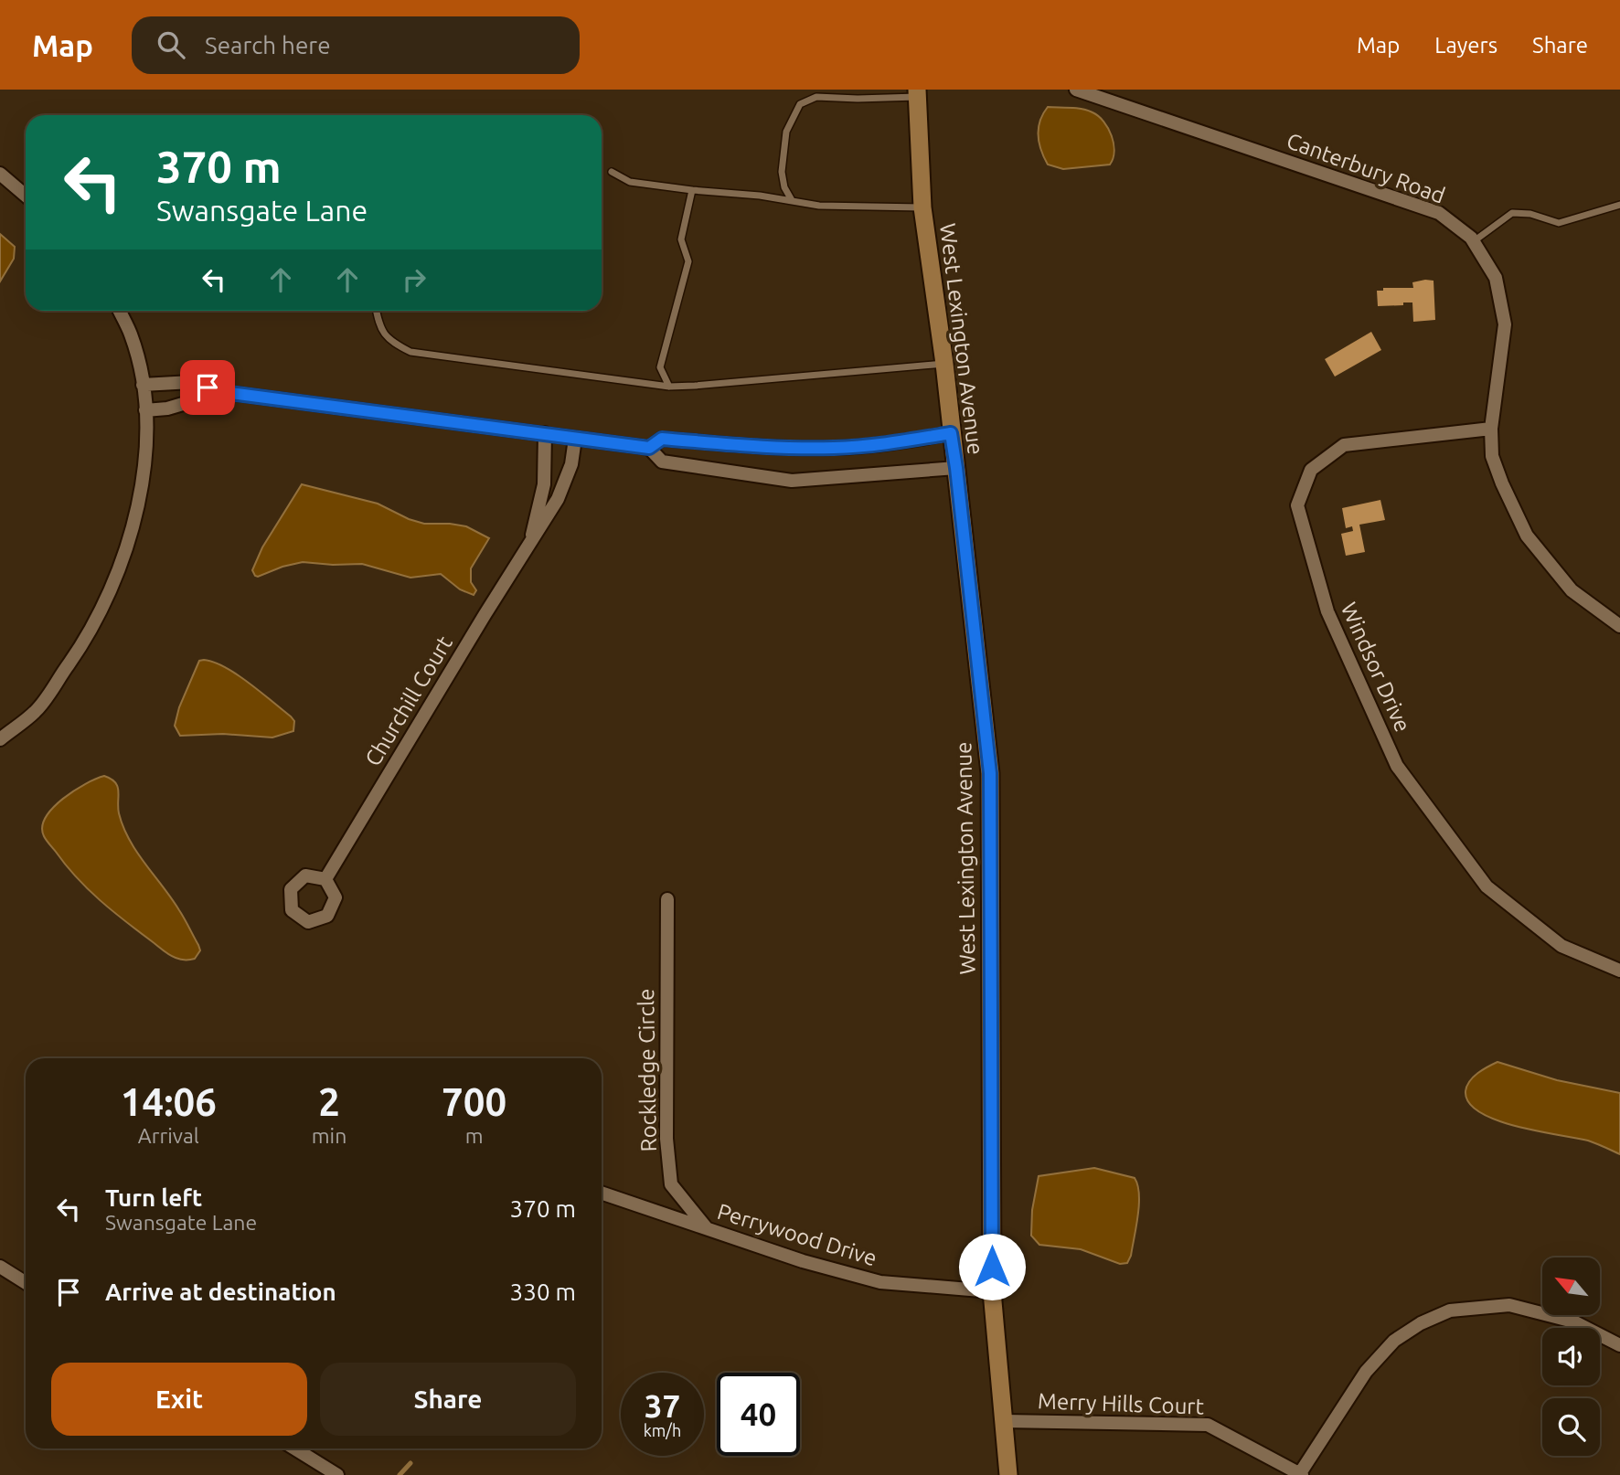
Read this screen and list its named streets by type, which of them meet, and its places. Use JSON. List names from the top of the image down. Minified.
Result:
{"streets":{"street":["Canterbury Road","West Lexington Avenue","Windsor Drive","Churchill Court","Rockledge Circle","Perrywood Drive","Merry Hills Court"]},"crossings":[["Canterbury Road","Windsor Drive"],["West Lexington Avenue","Perrywood Drive"],["West Lexington Avenue","Merry Hills Court"],["Rockledge Circle","Perrywood Drive"]],"north":"top left","page":{"header":"Map","search":"Search here","nav":["Map","Layers","Share"],"turn":["370 m","Swansgate Lane"],"eta":["14:06","Arrival","2","min","700","m"],"list":[{"name":"Turn left","note":"Swansgate Lane","value":"370 m"},{"name":"Arrive at destination","value":"330 m"}],"buttons":["Exit","Share"],"speed":"37 km/h","limit":"40"}}
